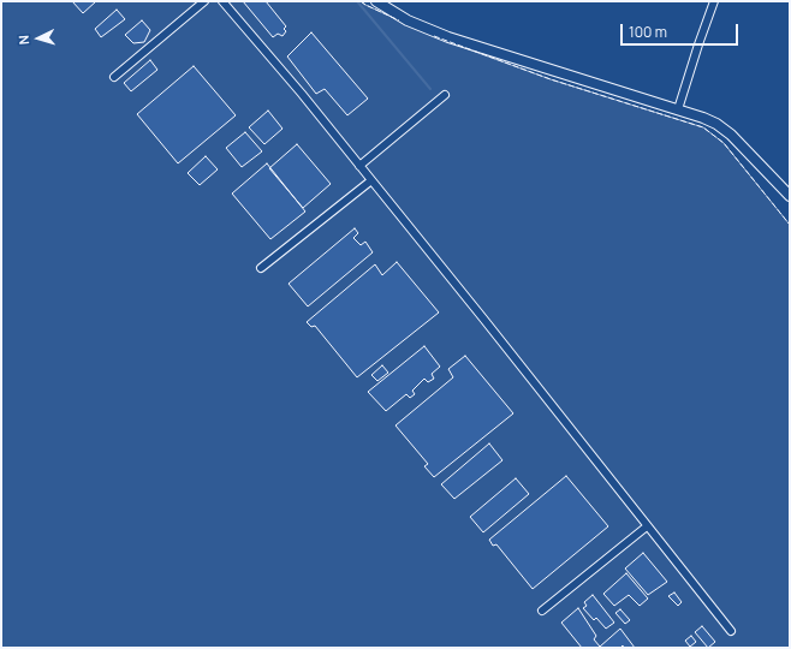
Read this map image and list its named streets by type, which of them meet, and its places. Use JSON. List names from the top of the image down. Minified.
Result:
{"scale_bar":"100 m","north":"left"}
